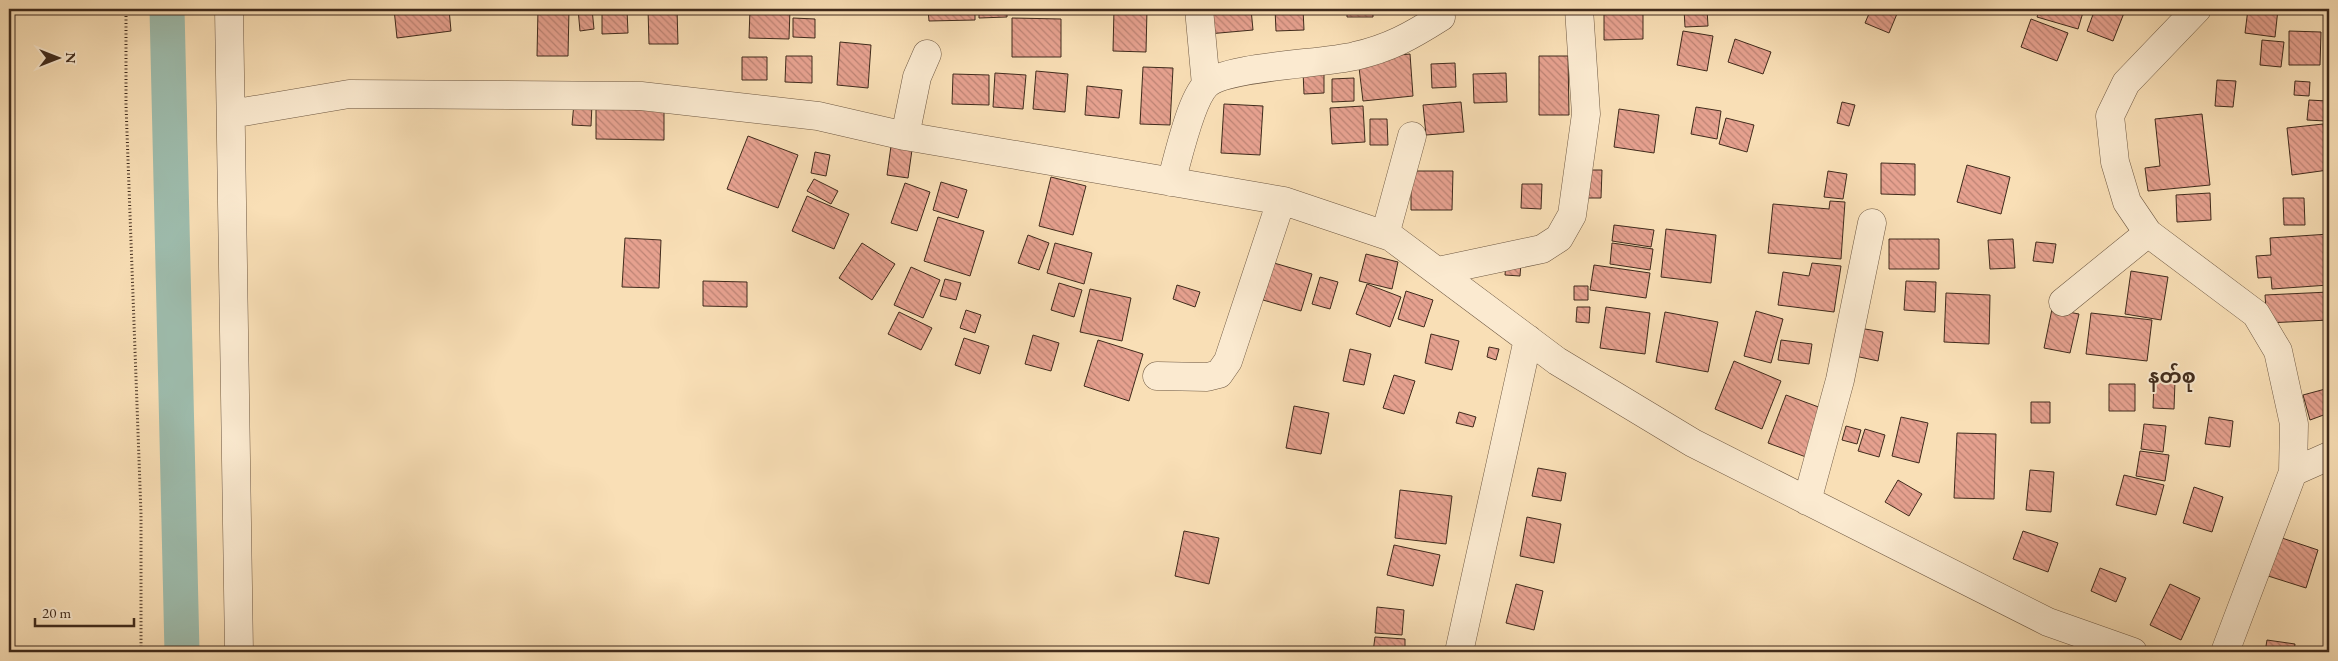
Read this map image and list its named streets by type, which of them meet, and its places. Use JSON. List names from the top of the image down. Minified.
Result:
{"districts":["နတ်စု"],"scale_bar":"20 m","north":"right"}
